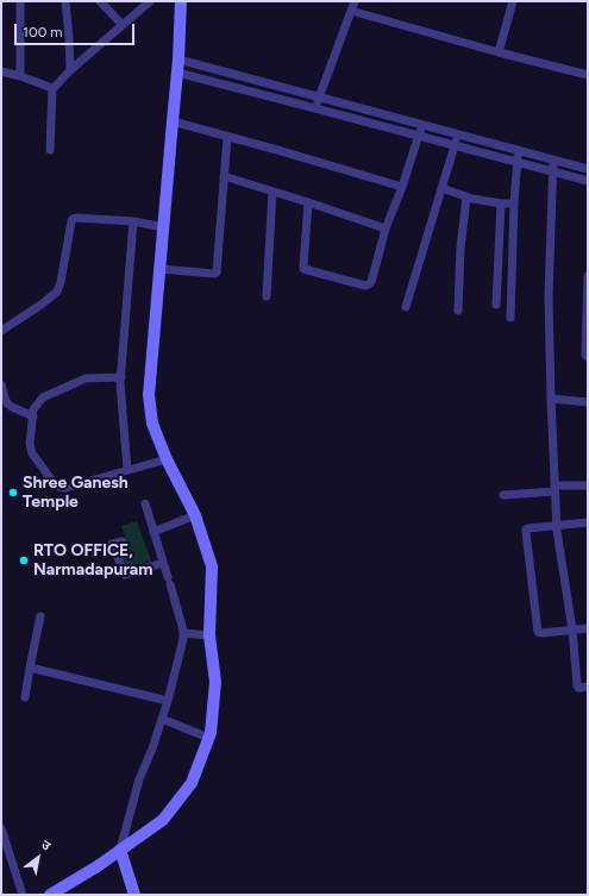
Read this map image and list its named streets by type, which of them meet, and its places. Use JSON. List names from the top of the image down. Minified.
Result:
{"places":["Shree Ganesh Temple","RTO OFFICE, Narmadapuram"],"scale_bar":"100 m","north":"top right"}
